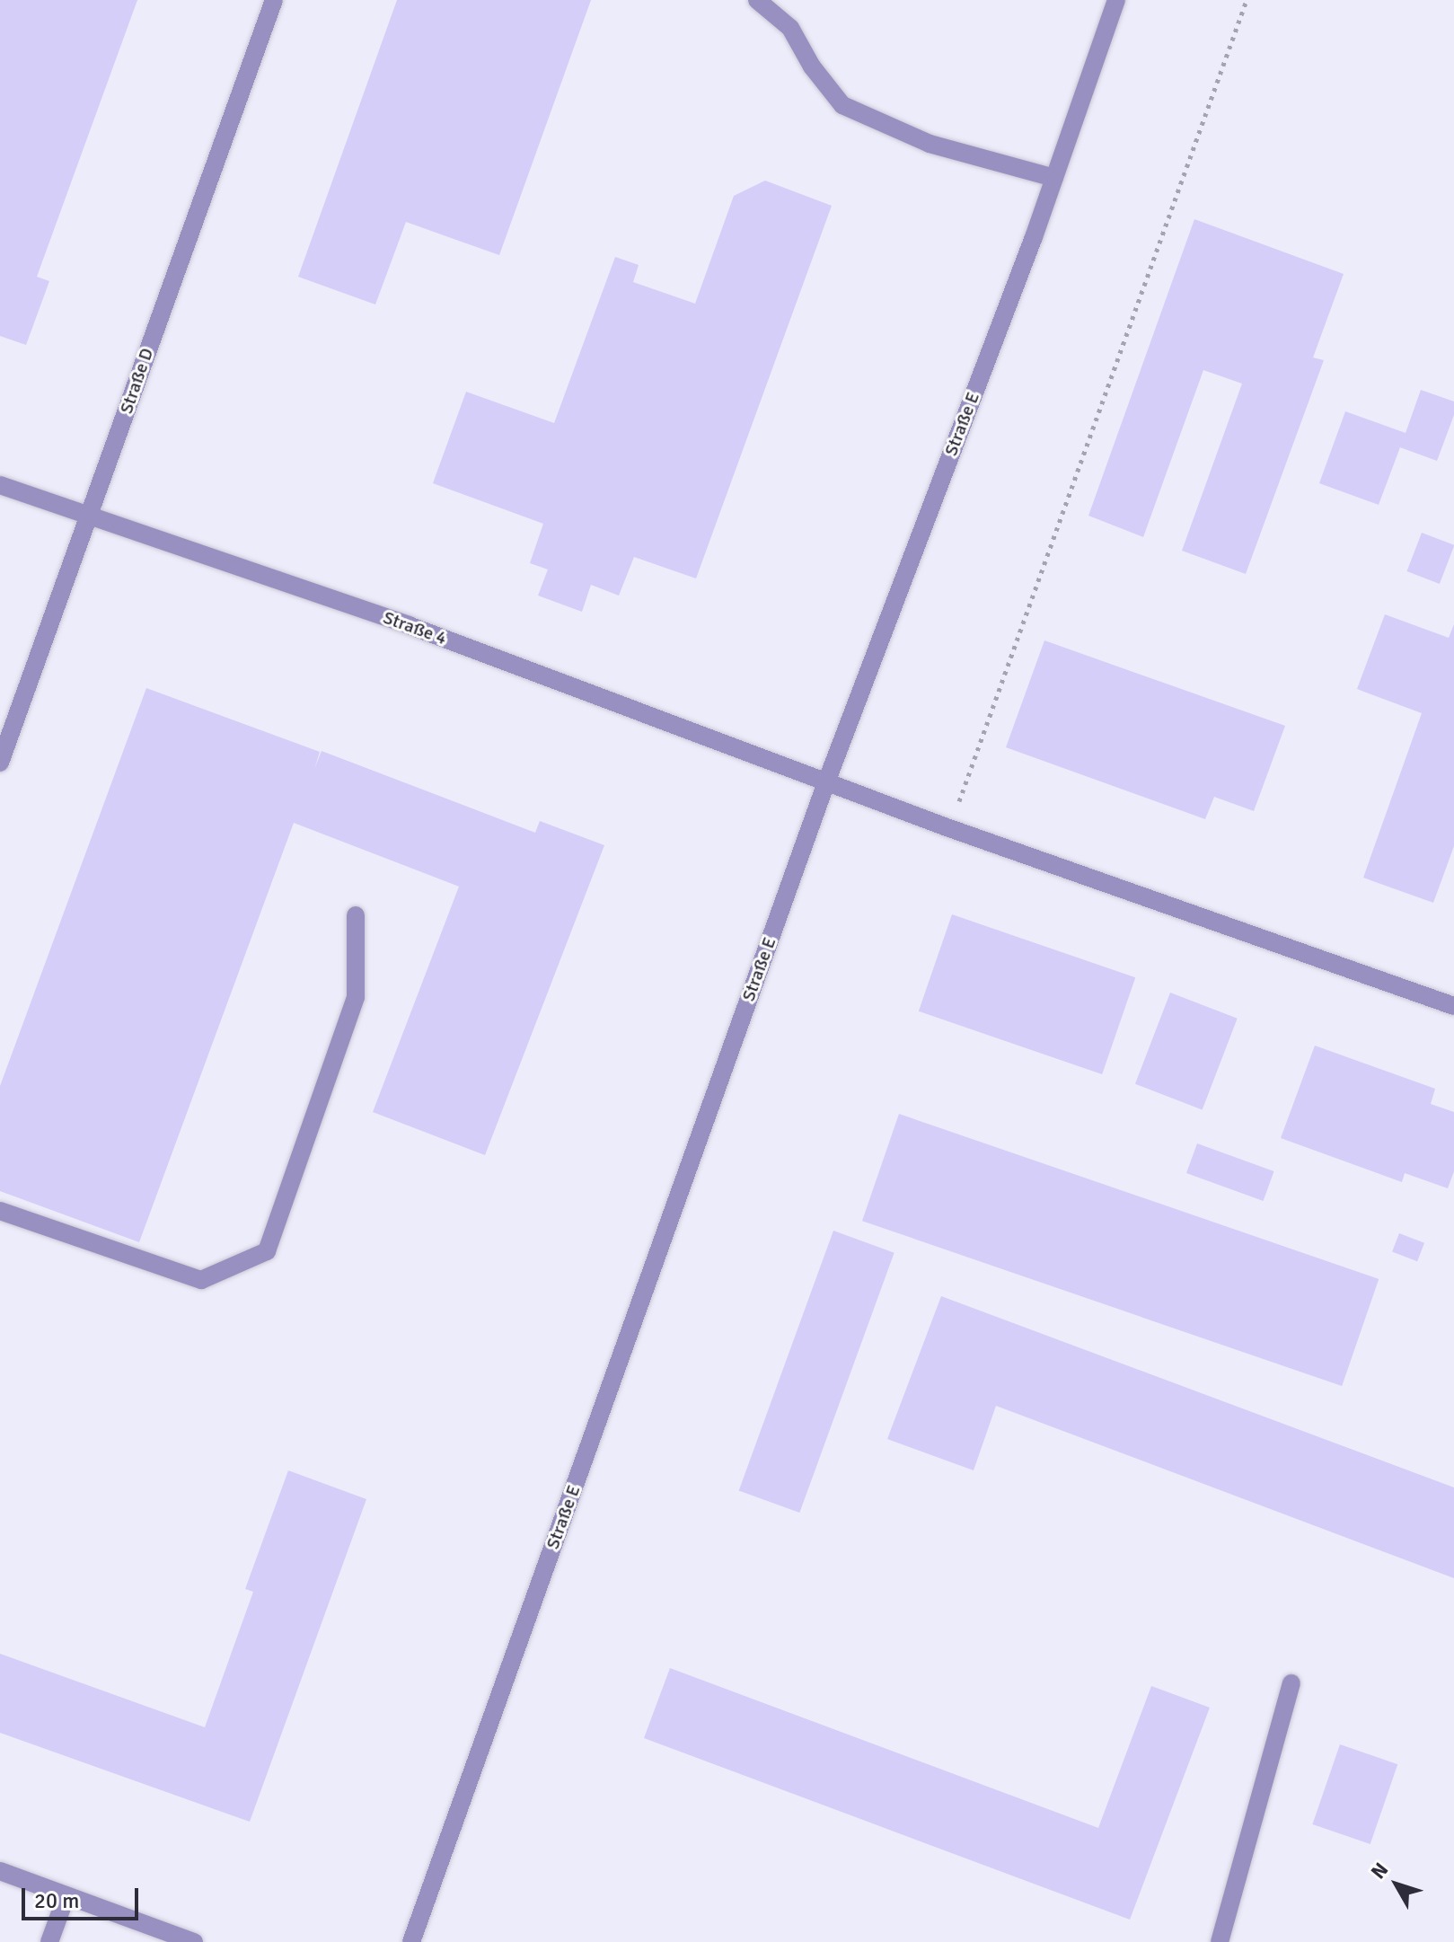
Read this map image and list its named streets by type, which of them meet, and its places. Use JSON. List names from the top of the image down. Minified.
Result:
{"streets":{"lane":["Straße D","Straße E","Straße 4"]},"crossings":[["Straße D","Straße 4"],["Straße E","Straße 4"]],"scale_bar":"20 m","north":"top left"}
